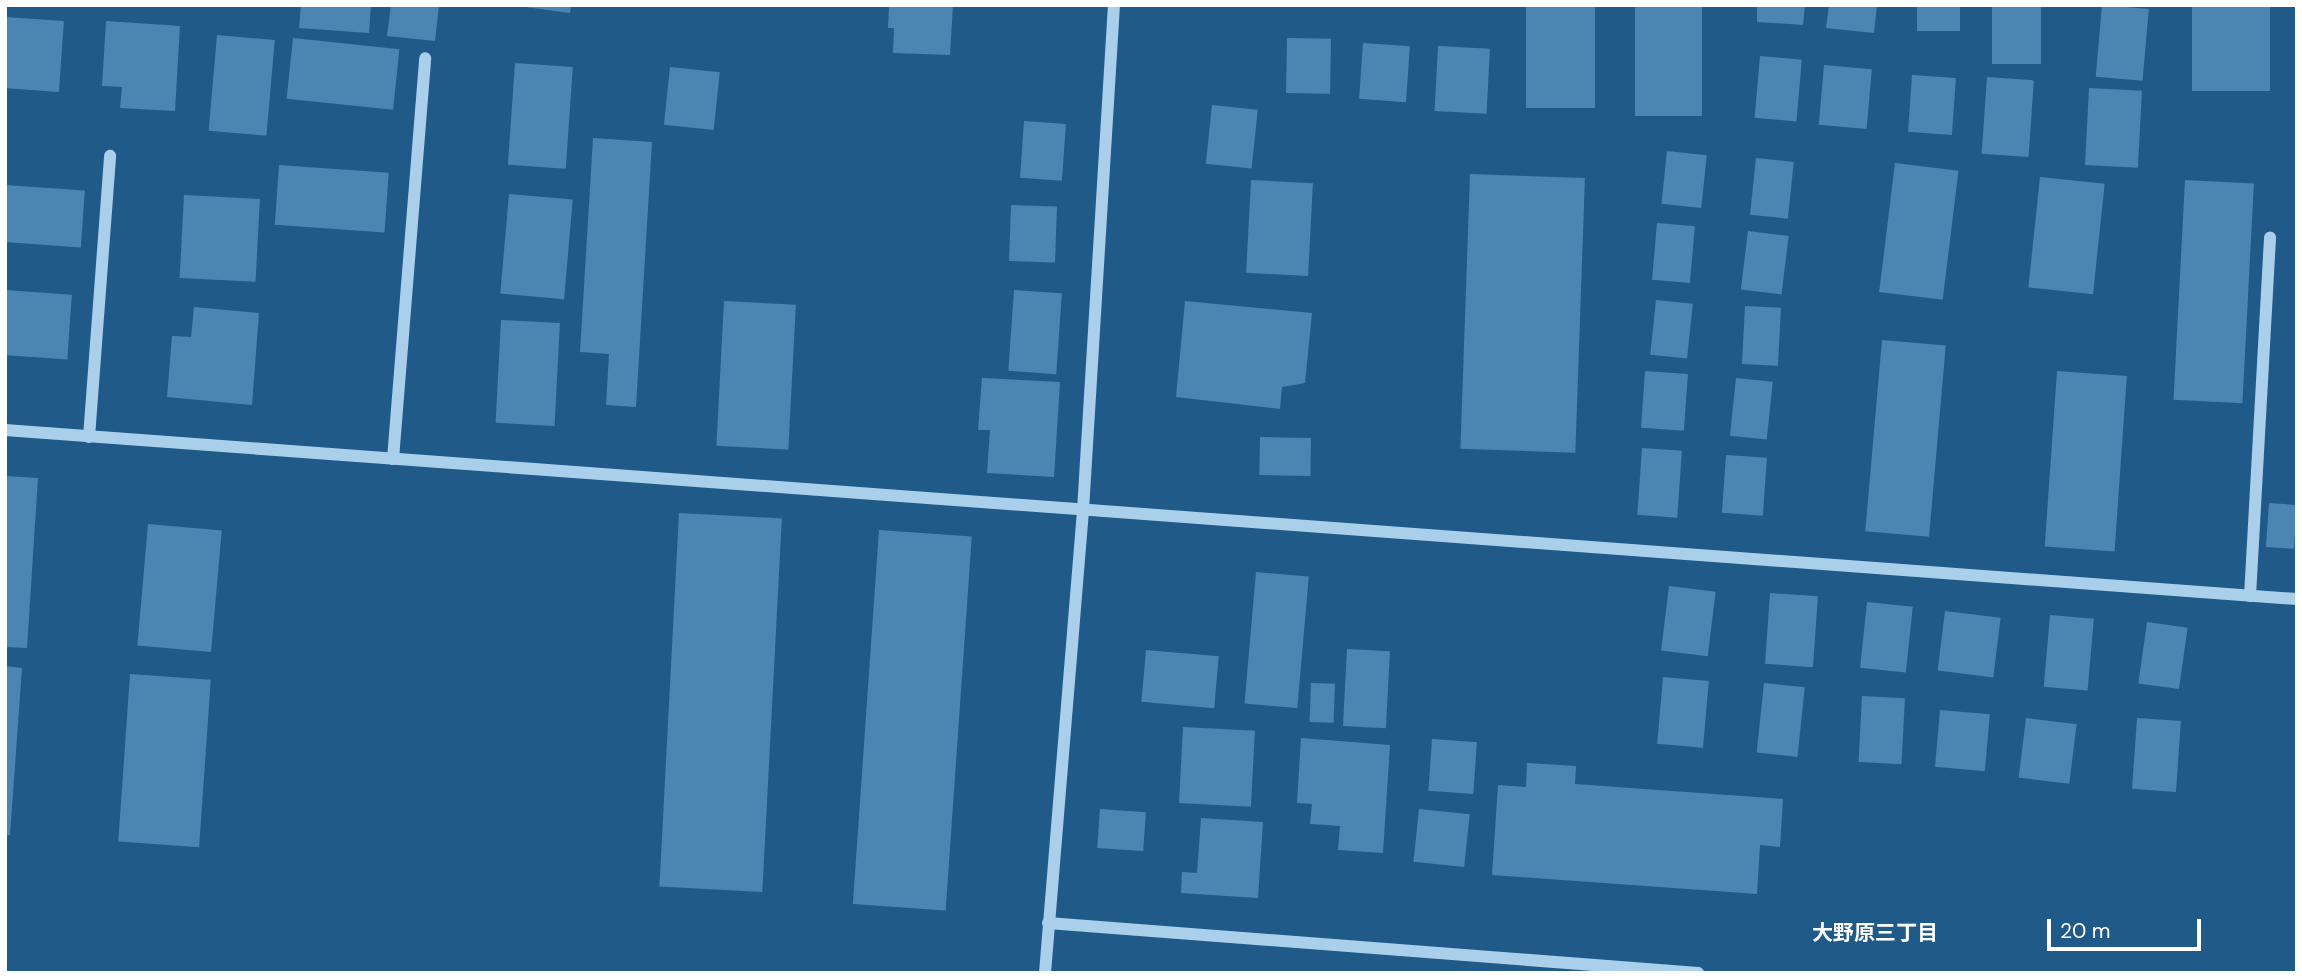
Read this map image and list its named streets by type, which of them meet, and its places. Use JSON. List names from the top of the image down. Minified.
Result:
{"districts":["大野原三丁目"],"scale_bar":"20 m"}
